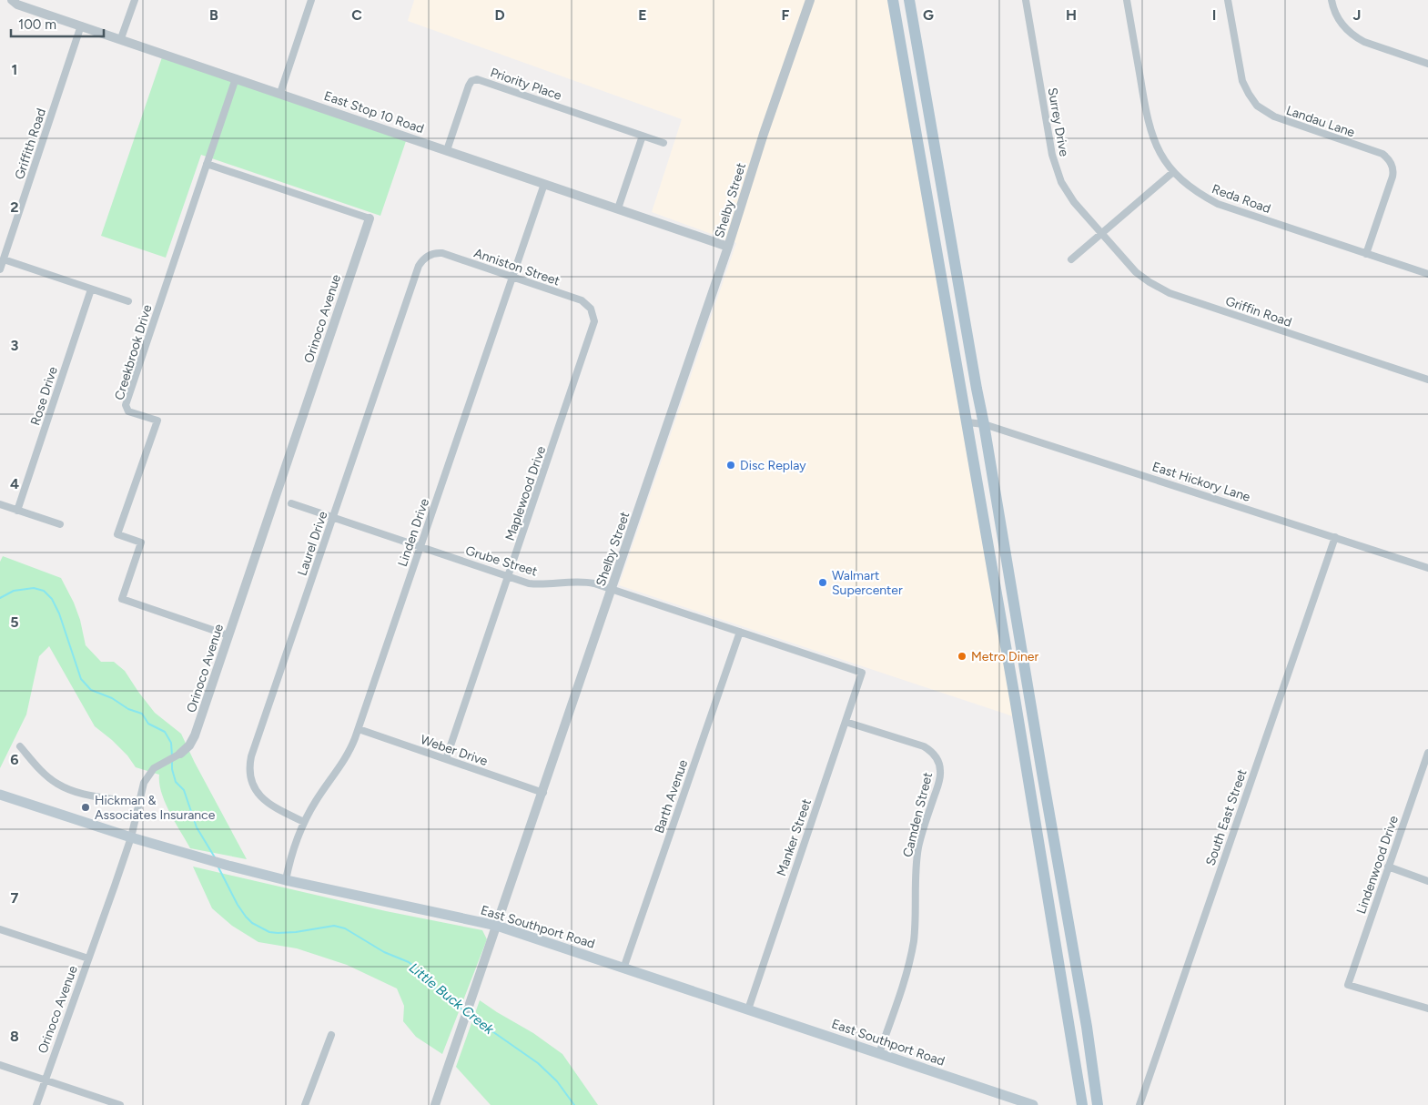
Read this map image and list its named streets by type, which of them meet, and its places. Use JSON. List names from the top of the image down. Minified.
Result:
{"streets":{"main road":["East Southport Road"],"street":["Priority Place","East Stop 10 Road","Landau Lane","Surrey Drive","Griffith Road","Reda Road","Shelby Street","Anniston Street","Griffin Road","Orinoco Avenue","Creekbrook Drive","Rose Drive","East Hickory Lane","Maplewood Drive","Linden Drive","Laurel Drive","Grube Street","Weber Drive","Barth Avenue","Camden Street","South East Street","Manker Street","Lindenwood Drive"]},"crossings":[["Priority Place","East Stop 10 Road"],["East Stop 10 Road","Griffith Road"],["East Stop 10 Road","Shelby Street"],["East Stop 10 Road","Creekbrook Drive"],["East Stop 10 Road","Linden Drive"],["Landau Lane","Reda Road"],["Surrey Drive","Griffin Road"],["Shelby Street","Grube Street"],["Shelby Street","Weber Drive"],["Shelby Street","East Southport Road"],["Anniston Street","Maplewood Drive"],["Anniston Street","Linden Drive"],["Anniston Street","Laurel Drive"],["Orinoco Avenue","Creekbrook Drive"],["Orinoco Avenue","East Southport Road"],["East Hickory Lane","South East Street"],["Maplewood Drive","Grube Street"],["Maplewood Drive","Weber Drive"],["Linden Drive","Laurel Drive"],["Linden Drive","Grube Street"],["Linden Drive","Weber Drive"],["Linden Drive","East Southport Road"],["Laurel Drive","Grube Street"],["Grube Street","Barth Avenue"],["Grube Street","Manker Street"],["Barth Avenue","East Southport Road"],["Camden Street","Manker Street"],["Camden Street","East Southport Road"],["Manker Street","East Southport Road"]],"water":["Little Buck Creek"],"places":["Disc Replay","Walmart Supercenter","Metro Diner","Hickman & Associates Insurance"],"scale_bar":"100 m","grid":{"columns":["B","C","D","E","F","G","H","I","J"],"rows":["1","2","3","4","5","6","7","8"]}}
